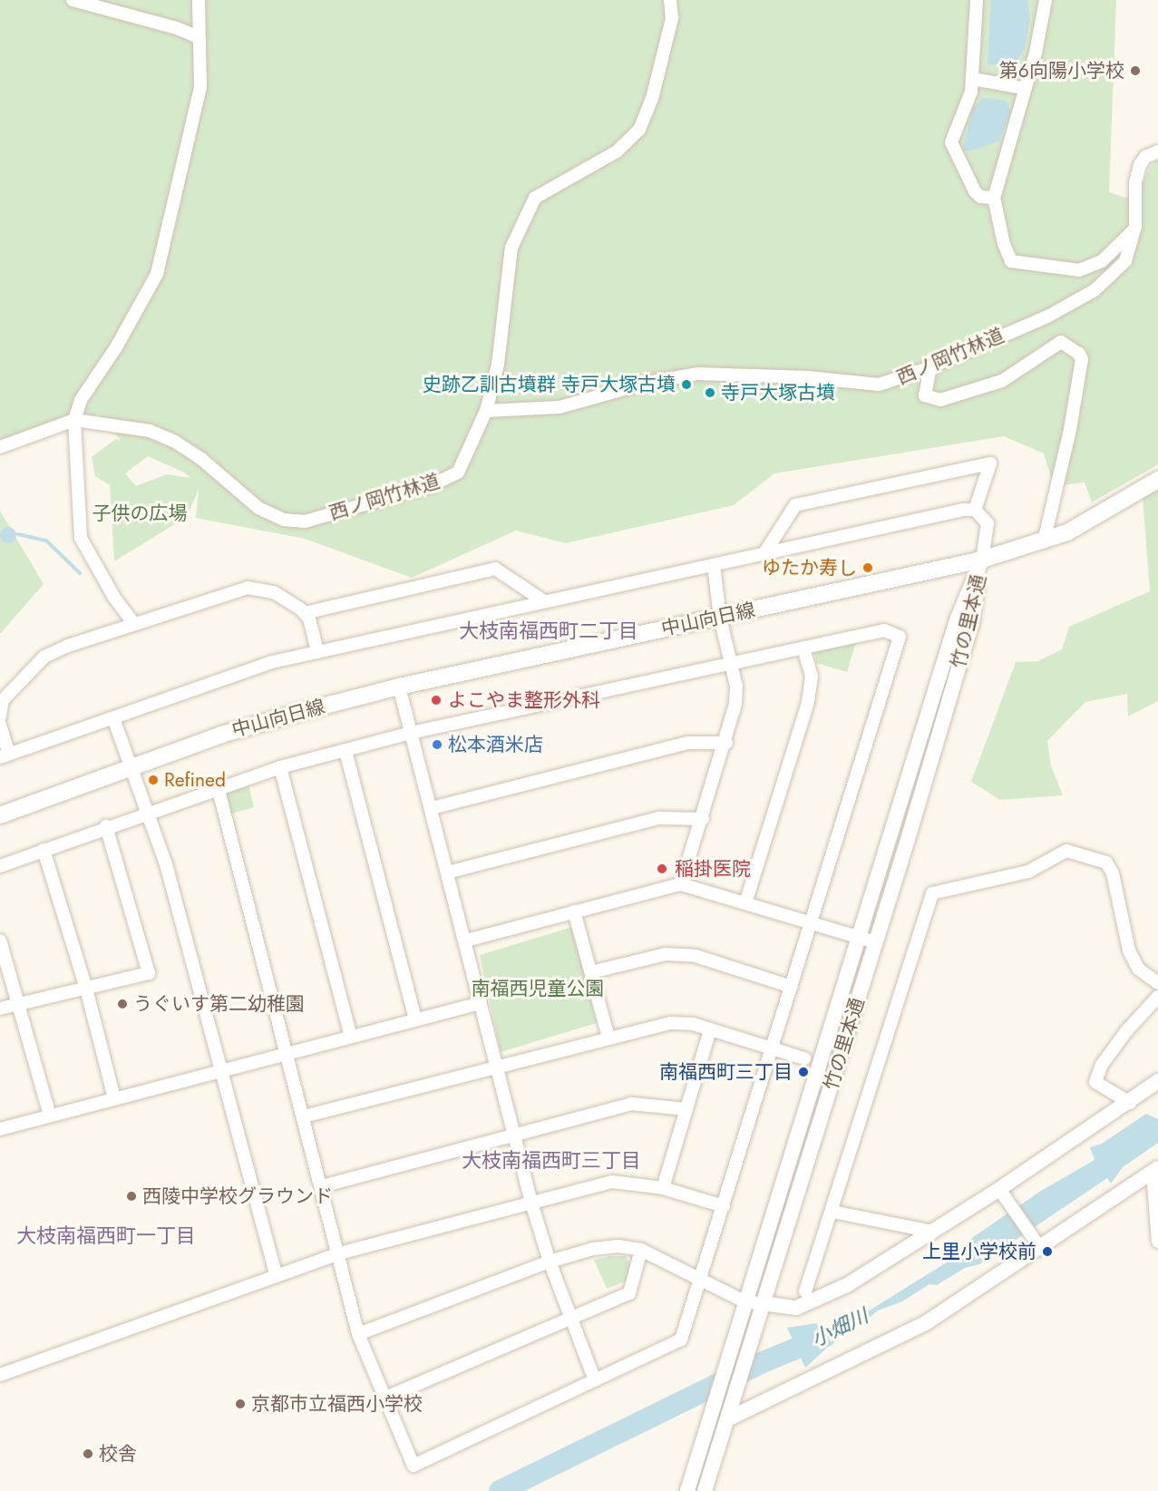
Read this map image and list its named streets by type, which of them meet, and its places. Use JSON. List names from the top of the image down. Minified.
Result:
{"streets":{"main road":["中山向日線"],"street":["西ノ岡竹林道","竹の里本通"]},"crossings":[["中山向日線","竹の里本通"]],"districts":["大枝南福西町二丁目","大枝南福西町三丁目","大枝南福西町一丁目"],"water":["小畑川"],"parks":["子供の広場","南福西児童公園"],"places":["第６向陽小学校","史跡乙訓古墳群 寺戸大塚古墳","寺戸大塚古墳","ゆたか寿し","よこやま整形外科","松本酒米店","Refined","稲掛医院","うぐいす第二幼稚園","南福西町三丁目","西陵中学校グラウンド","上里小学校前","京都市立福西小学校","校舎"]}
